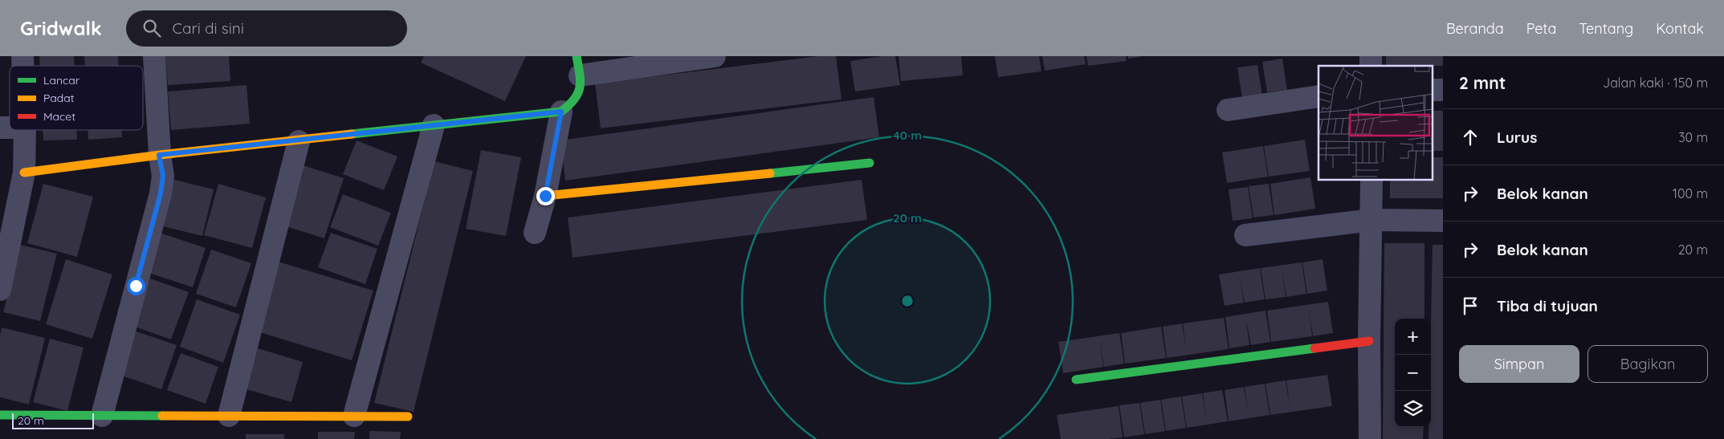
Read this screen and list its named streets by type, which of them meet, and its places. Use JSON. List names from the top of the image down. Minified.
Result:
{"legend":["Lancar","Padat","Macet"],"scale_bar":"20 m","page":{"header":"Gridwalk","search":"Cari di sini","nav":["Beranda","Peta","Tentang","Kontak"],"heading":["2 mnt","Jalan kaki · 150 m"],"list":[["Lurus","30 m"],["Belok kanan","100 m"],["Belok kanan","20 m"],"Tiba di tujuan"],"map_buttons":["+","−"],"buttons":["Simpan","Bagikan"],"scale":"20 m"},"rings":["40 m","20 m"]}
